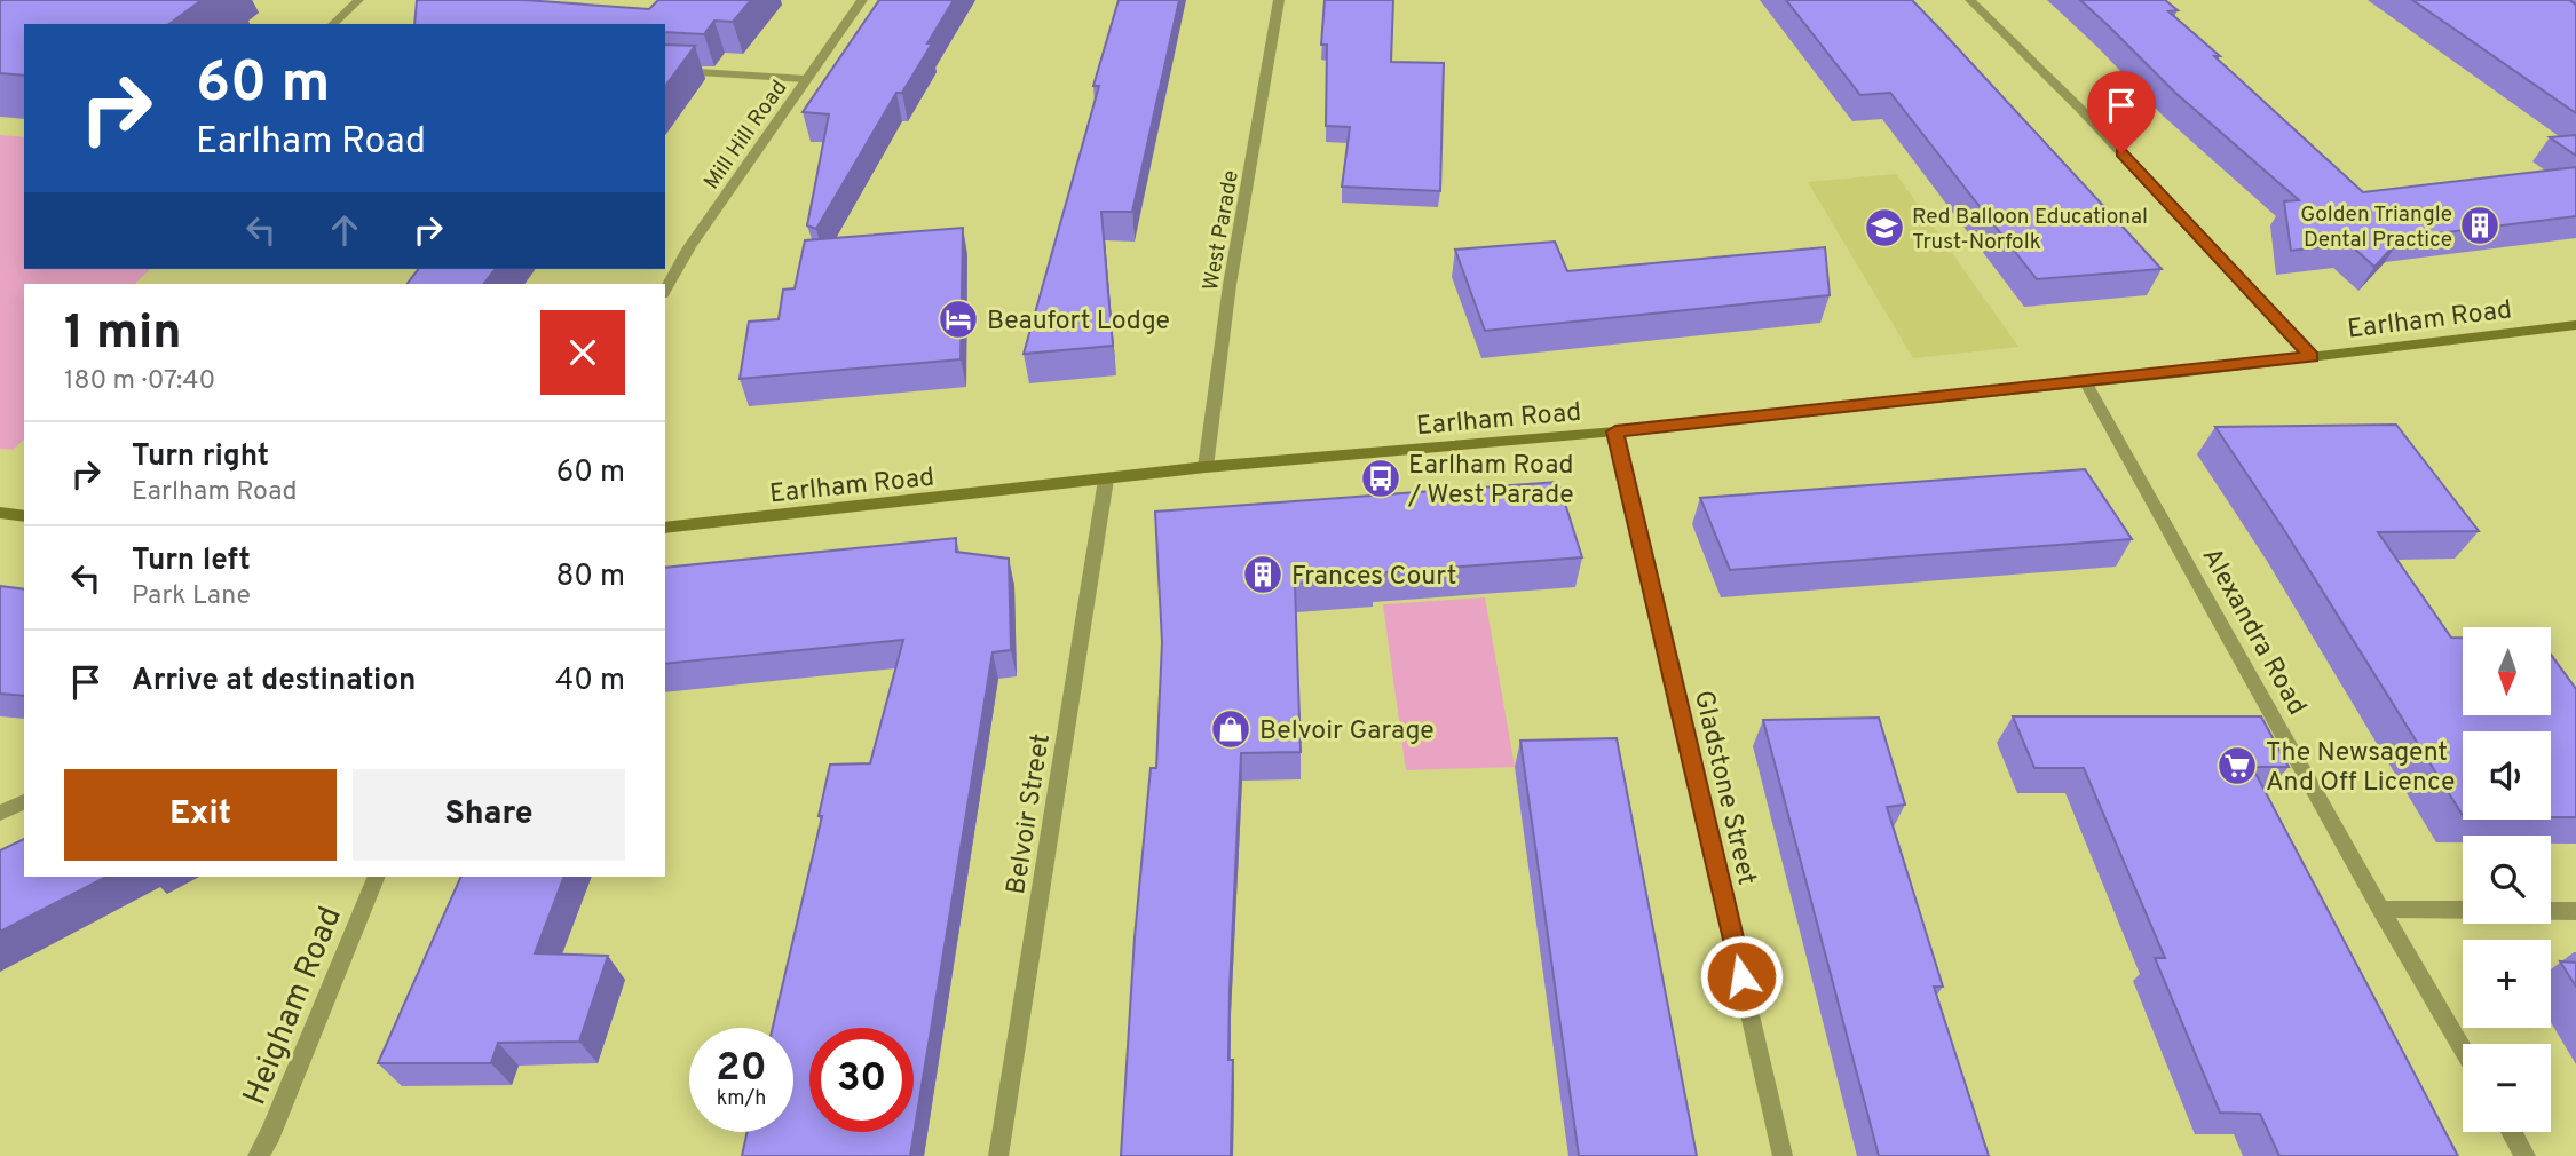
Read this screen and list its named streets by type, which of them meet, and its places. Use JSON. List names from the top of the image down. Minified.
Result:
{"streets":{"main road":["Earlham Road"],"street":["Mill Hill Road","West Parade","Alexandra Road","Gladstone Street","Belvoir Street","Heigham Road"]},"crossings":[["West Parade","Earlham Road"],["Earlham Road","Alexandra Road"],["Earlham Road","Gladstone Street"],["Earlham Road","Belvoir Street"]],"places":{"building":["Golden Triangle Dental Practice","Frances Court"],"school or university":["Red Balloon Educational Trust-Norfolk"],"hotel":["Beaufort Lodge"],"bus stop":["Earlham Road / West Parade"],"shop":["Belvoir Garage"],"supermarket":["The Newsagent And Off Licence"]},"north":"bottom","page":{"turn":["60 m","Earlham Road"],"heading":["1 min","180 m · 07:40"],"list":[{"name":"Turn right","note":"Earlham Road","value":"60 m"},{"name":"Turn left","note":"Park Lane","value":"80 m"},{"name":"Arrive at destination","value":"40 m"}],"map_buttons":["+","−"],"buttons":["Exit","Share"],"speed":"20 km/h","limit":"30"}}
